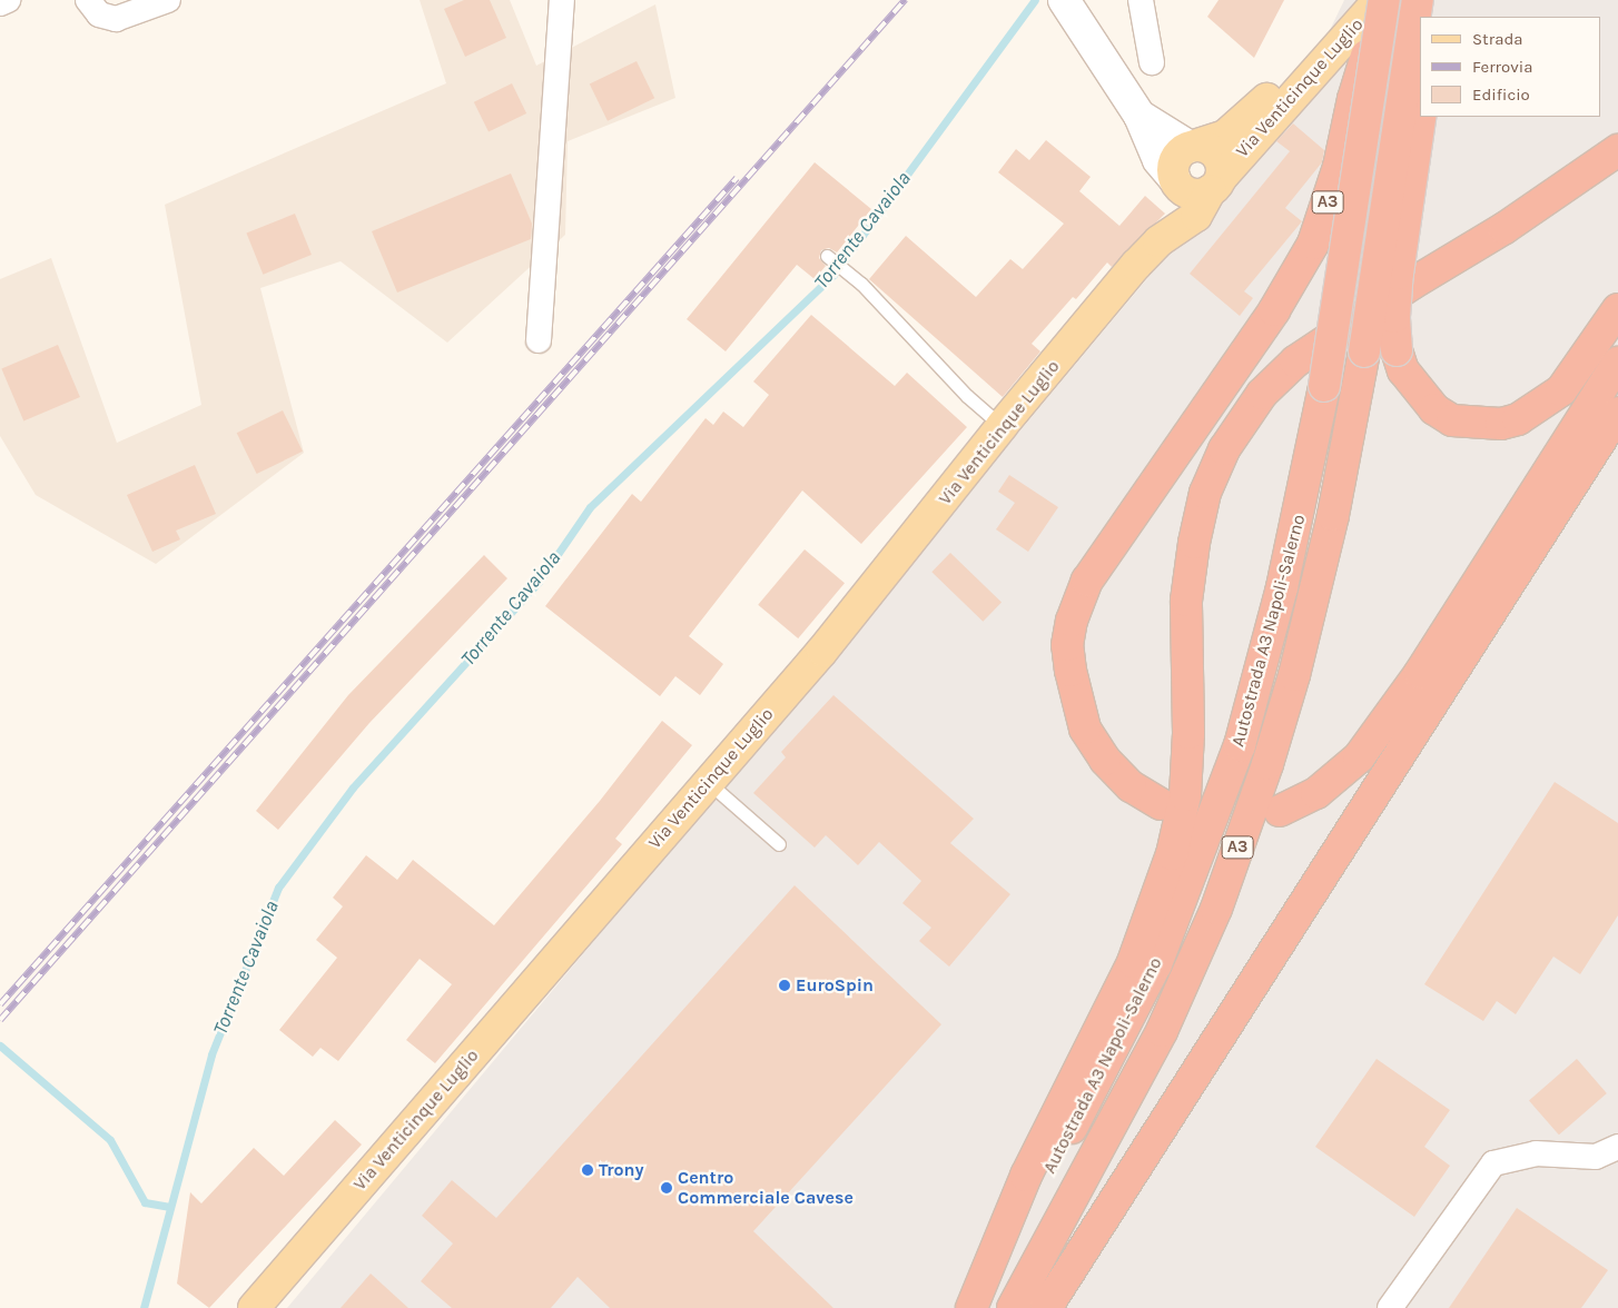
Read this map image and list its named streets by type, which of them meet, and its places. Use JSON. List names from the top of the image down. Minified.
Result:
{"streets":{"highway":["A3","Autostrada A3 Napoli-Salerno"],"main road":["Via Venticinque Luglio"]},"crossings":[["Via Venticinque Luglio","A3"],["Via Venticinque Luglio","Autostrada A3 Napoli-Salerno"],["A3","Autostrada A3 Napoli-Salerno"]],"water":["Torrente Cavaiola"],"places":["EuroSpin","Trony","Centro Commerciale Cavese"],"legend":["Strada","Ferrovia","Edificio"]}
